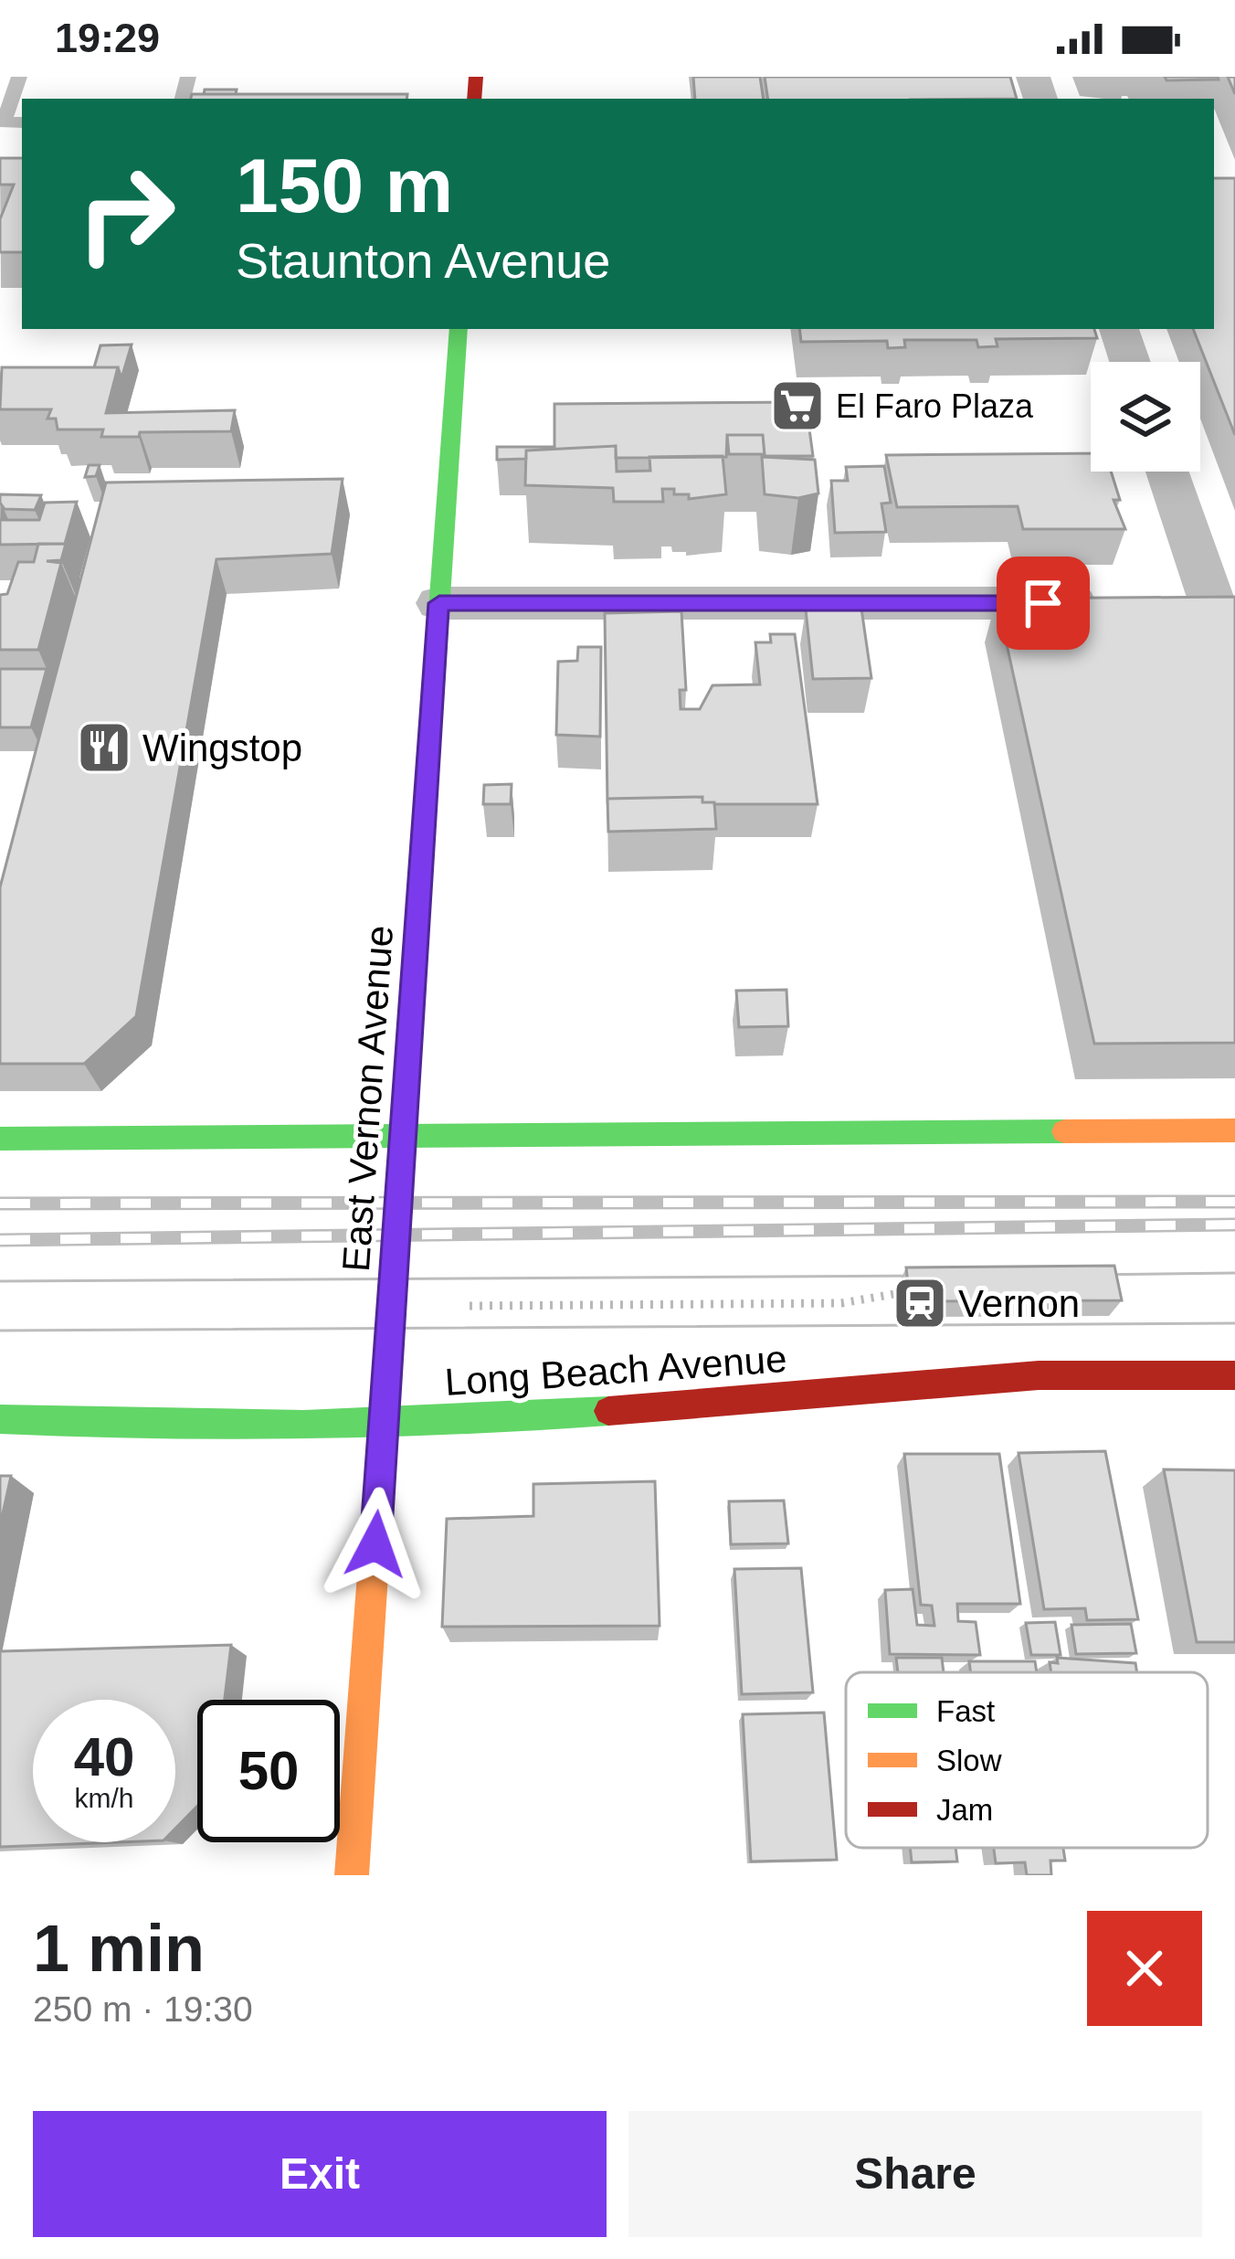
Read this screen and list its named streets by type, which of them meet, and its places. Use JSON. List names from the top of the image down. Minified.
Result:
{"streets":{"main road":["East Vernon Avenue","Long Beach Avenue"]},"crossings":[["East Vernon Avenue","Long Beach Avenue"]],"places":{"supermarket":["El Faro Plaza"],"restaurant":["Wingstop"],"station":["Vernon"]},"legend":["Fast","Slow","Jam"],"page":{"status":"19:29","turn":["150 m","Staunton Avenue"],"speed":"40 km/h","limit":"50","heading":["1 min","250 m · 19:30"],"buttons":["Exit","Share"]}}
